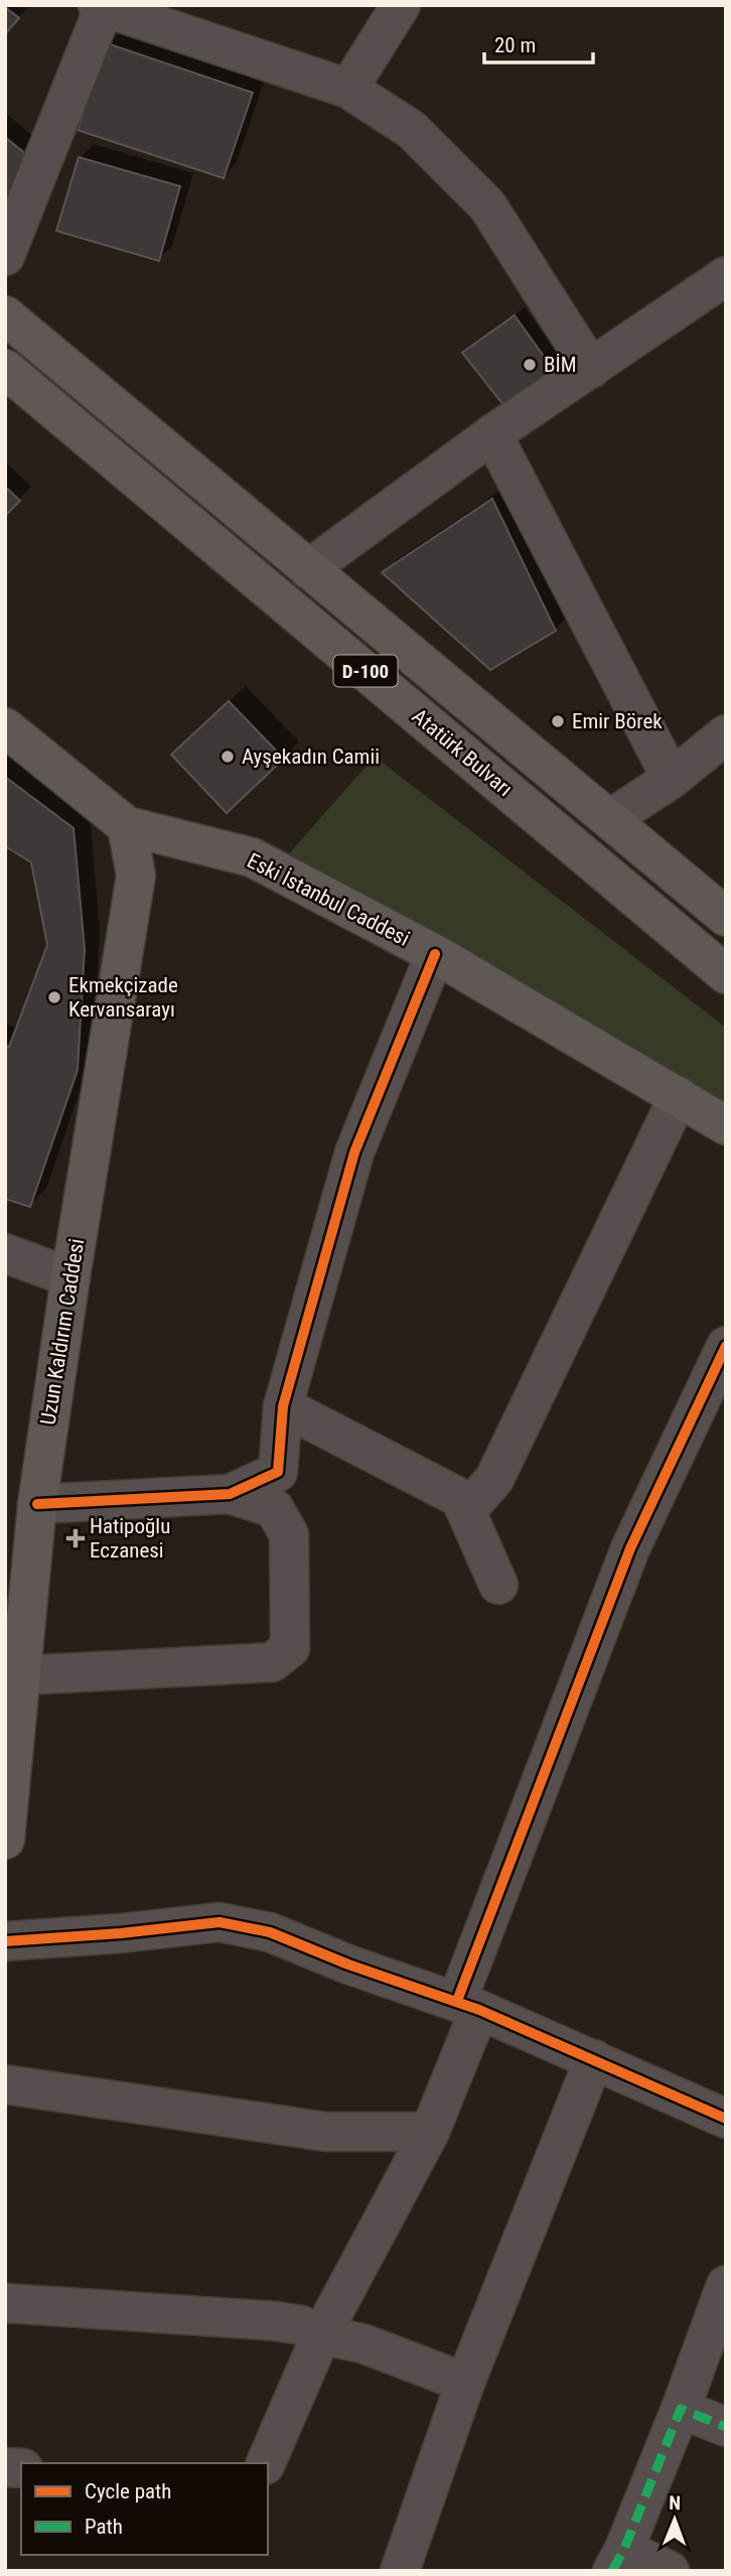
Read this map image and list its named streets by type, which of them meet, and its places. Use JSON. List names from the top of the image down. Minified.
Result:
{"streets":{"main road":["D-100","Atatürk Bulvarı","Eski İstanbul Caddesi","Uzun Kaldırım Caddesi"]},"crossings":[["Eski İstanbul Caddesi","Uzun Kaldırım Caddesi"]],"places":{"other":["BİM","Emir Börek","Ayşekadın Camii","Ekmekçizade Kervansarayı"],"health":["Hatipoğlu Eczanesi"]},"legend":["Cycle path","Path"],"scale_bar":"20 m","north":"top"}
